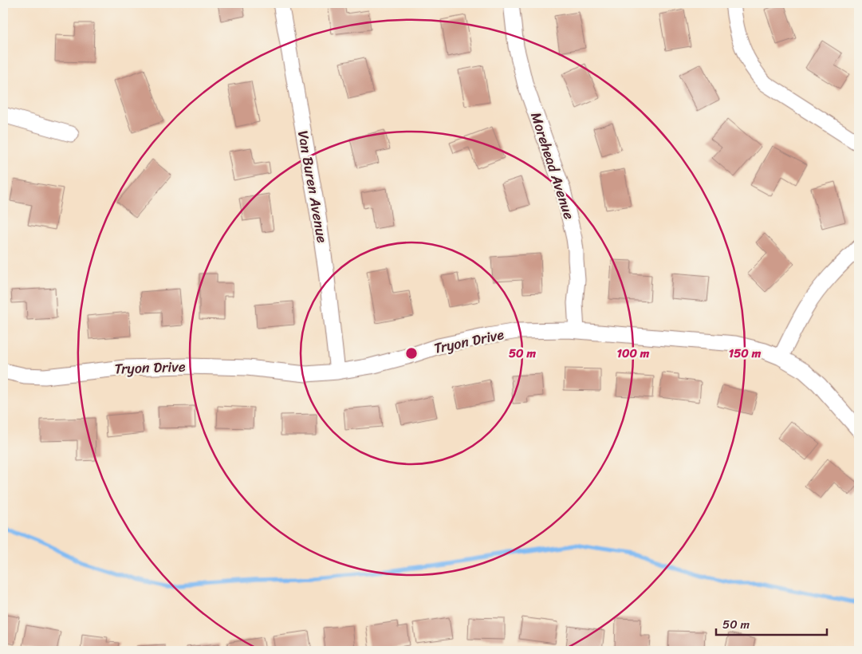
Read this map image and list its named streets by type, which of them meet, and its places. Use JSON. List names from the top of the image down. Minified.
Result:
{"streets":{"street":["Morehead Avenue","Van Buren Avenue","Tryon Drive"]},"crossings":[["Morehead Avenue","Tryon Drive"],["Van Buren Avenue","Tryon Drive"]],"scale_bar":"50 m","rings":["50 m","100 m","150 m"]}
